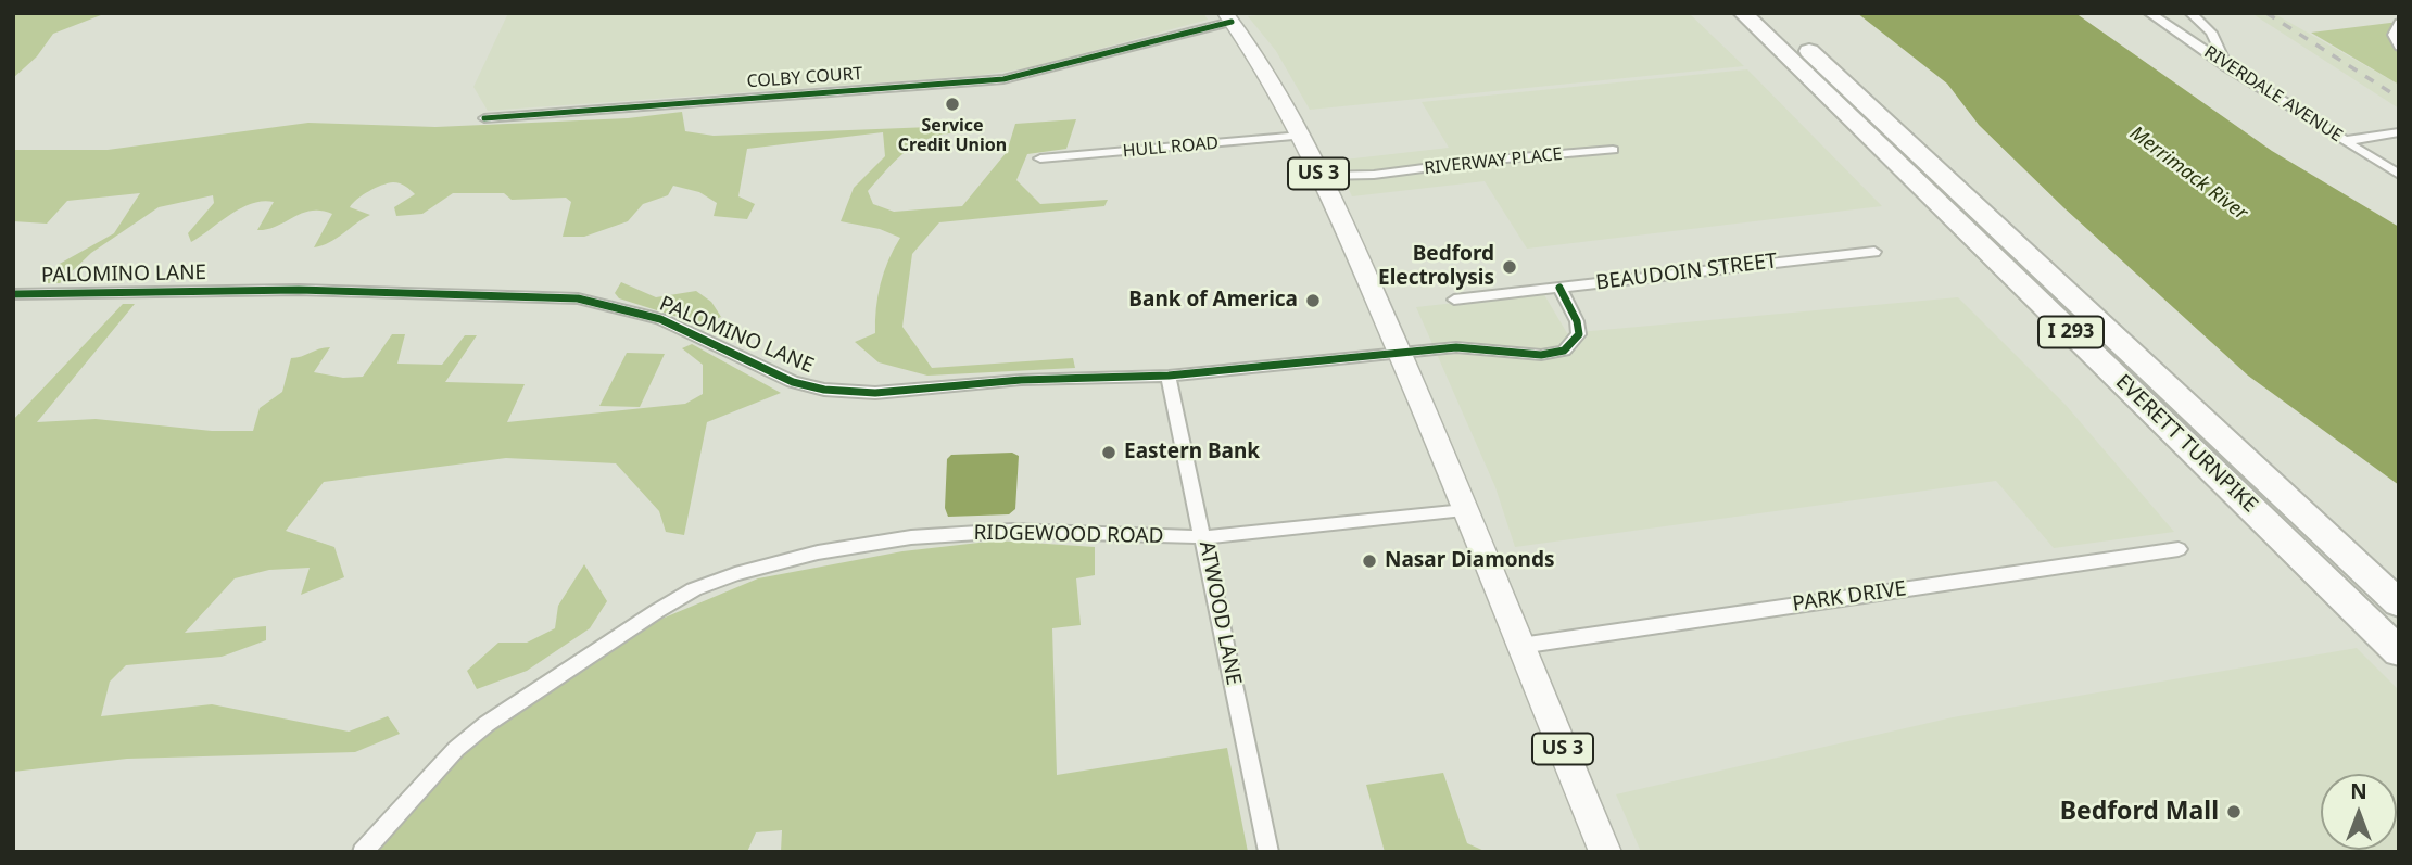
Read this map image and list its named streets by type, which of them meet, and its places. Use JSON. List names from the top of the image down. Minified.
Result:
{"streets":{"highway":["I 293","EVERETT TURNPIKE"],"main road":["US 3"],"street":["COLBY COURT","RIVERDALE AVENUE","HULL ROAD","RIVERWAY PLACE","BEAUDOIN STREET","PALOMINO LANE","RIDGEWOOD ROAD","PARK DRIVE","ATWOOD LANE"]},"crossings":[["COLBY COURT","US 3"],["HULL ROAD","US 3"],["RIVERWAY PLACE","US 3"],["US 3","PALOMINO LANE"],["US 3","RIDGEWOOD ROAD"],["US 3","PARK DRIVE"],["BEAUDOIN STREET","PALOMINO LANE"],["PALOMINO LANE","ATWOOD LANE"],["RIDGEWOOD ROAD","ATWOOD LANE"]],"water":["Merrimack River"],"places":["Service Credit Union","Bedford Electrolysis","Bank of America","Eastern Bank","Nasar Diamonds","Bedford Mall"],"north":"top"}
